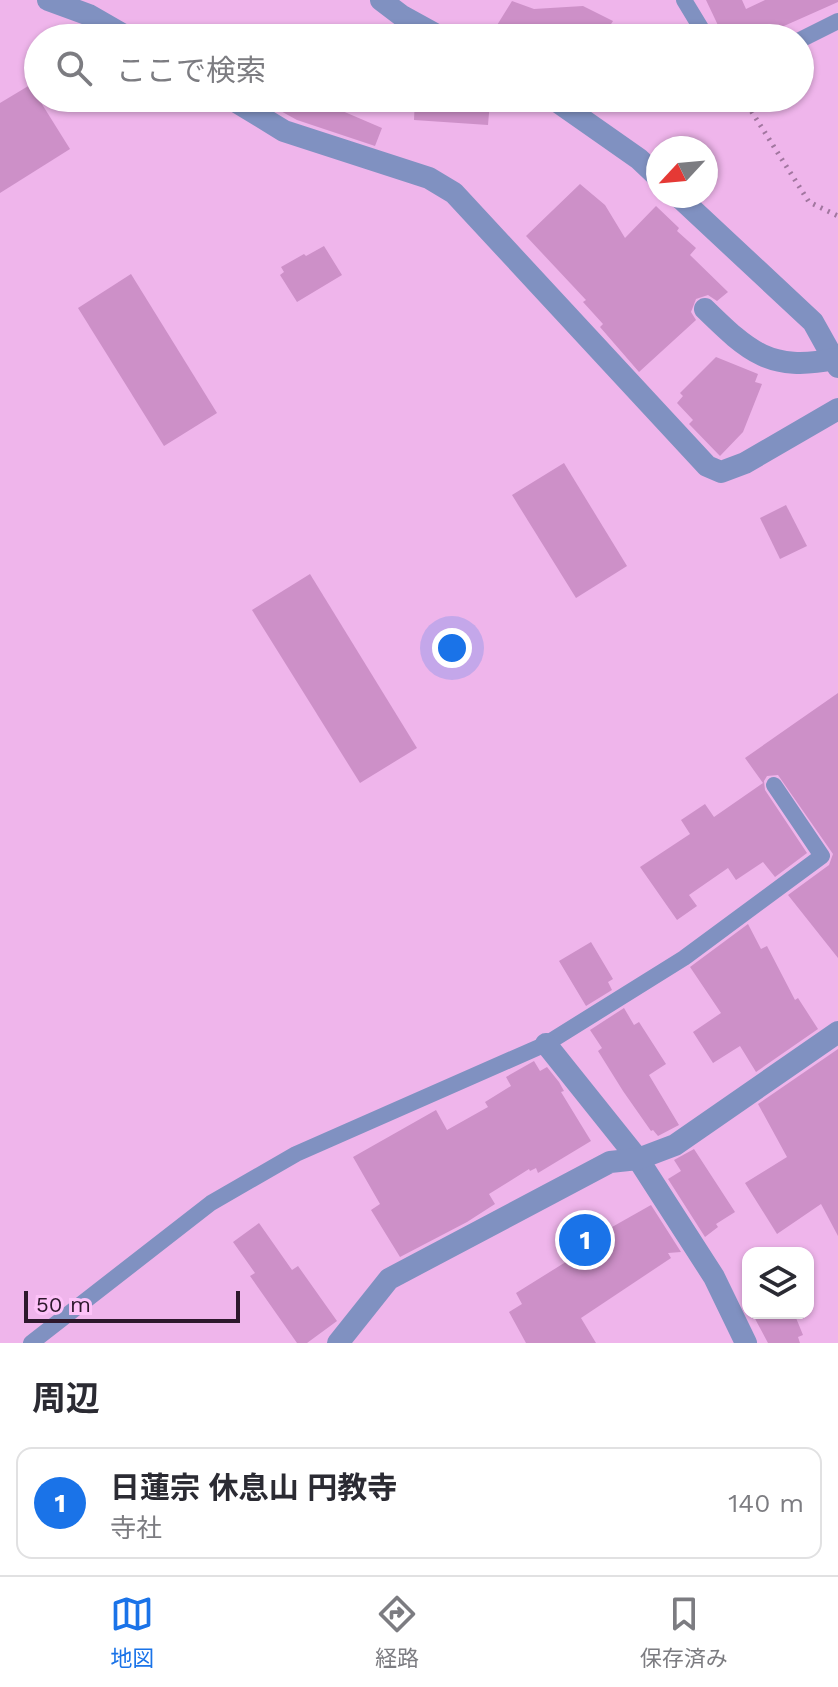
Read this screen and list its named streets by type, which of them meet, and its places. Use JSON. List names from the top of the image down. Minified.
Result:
{"scale_bar":"50 m","north":"bottom left","page":{"search":"ここで検索","pins":"1","scale":"50 m","heading":"周辺","list":[{"mark":"1","name":"日蓮宗 休息山 円教寺","note":"寺社","value":"140 m"}],"nav":["地図","経路","保存済み"]}}
